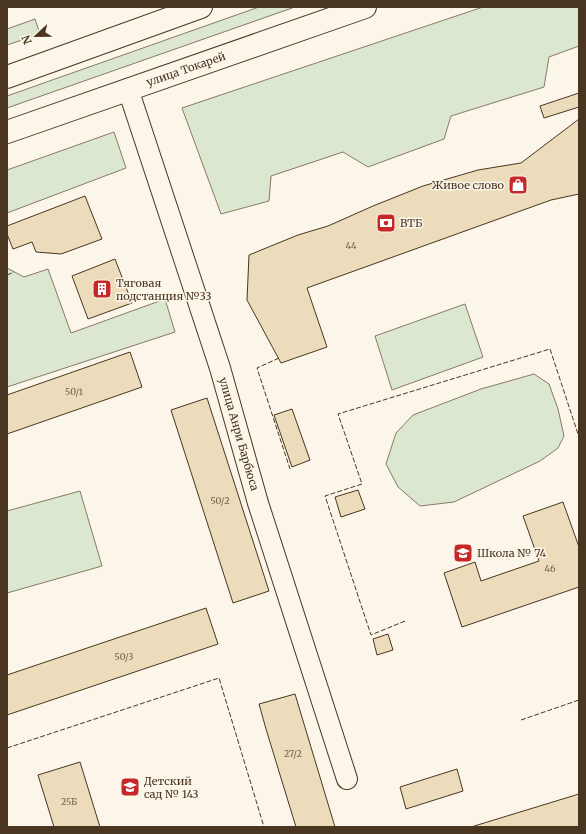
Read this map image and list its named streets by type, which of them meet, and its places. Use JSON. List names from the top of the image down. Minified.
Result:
{"streets":{"main road":["улица Токарей"],"street":["улица Анри Барбюса"]},"crossings":[["улица Токарей","улица Анри Барбюса"]],"places":{"shop":["Живое слово"],"bank":["ВТБ"],"building":["Тяговая подстанция №33"],"school or university":["Школа № 74","Детский сад № 143"]},"house_numbers":["44","50/1","50/2","46","50/3","27/2","25Б"],"north":"left"}
